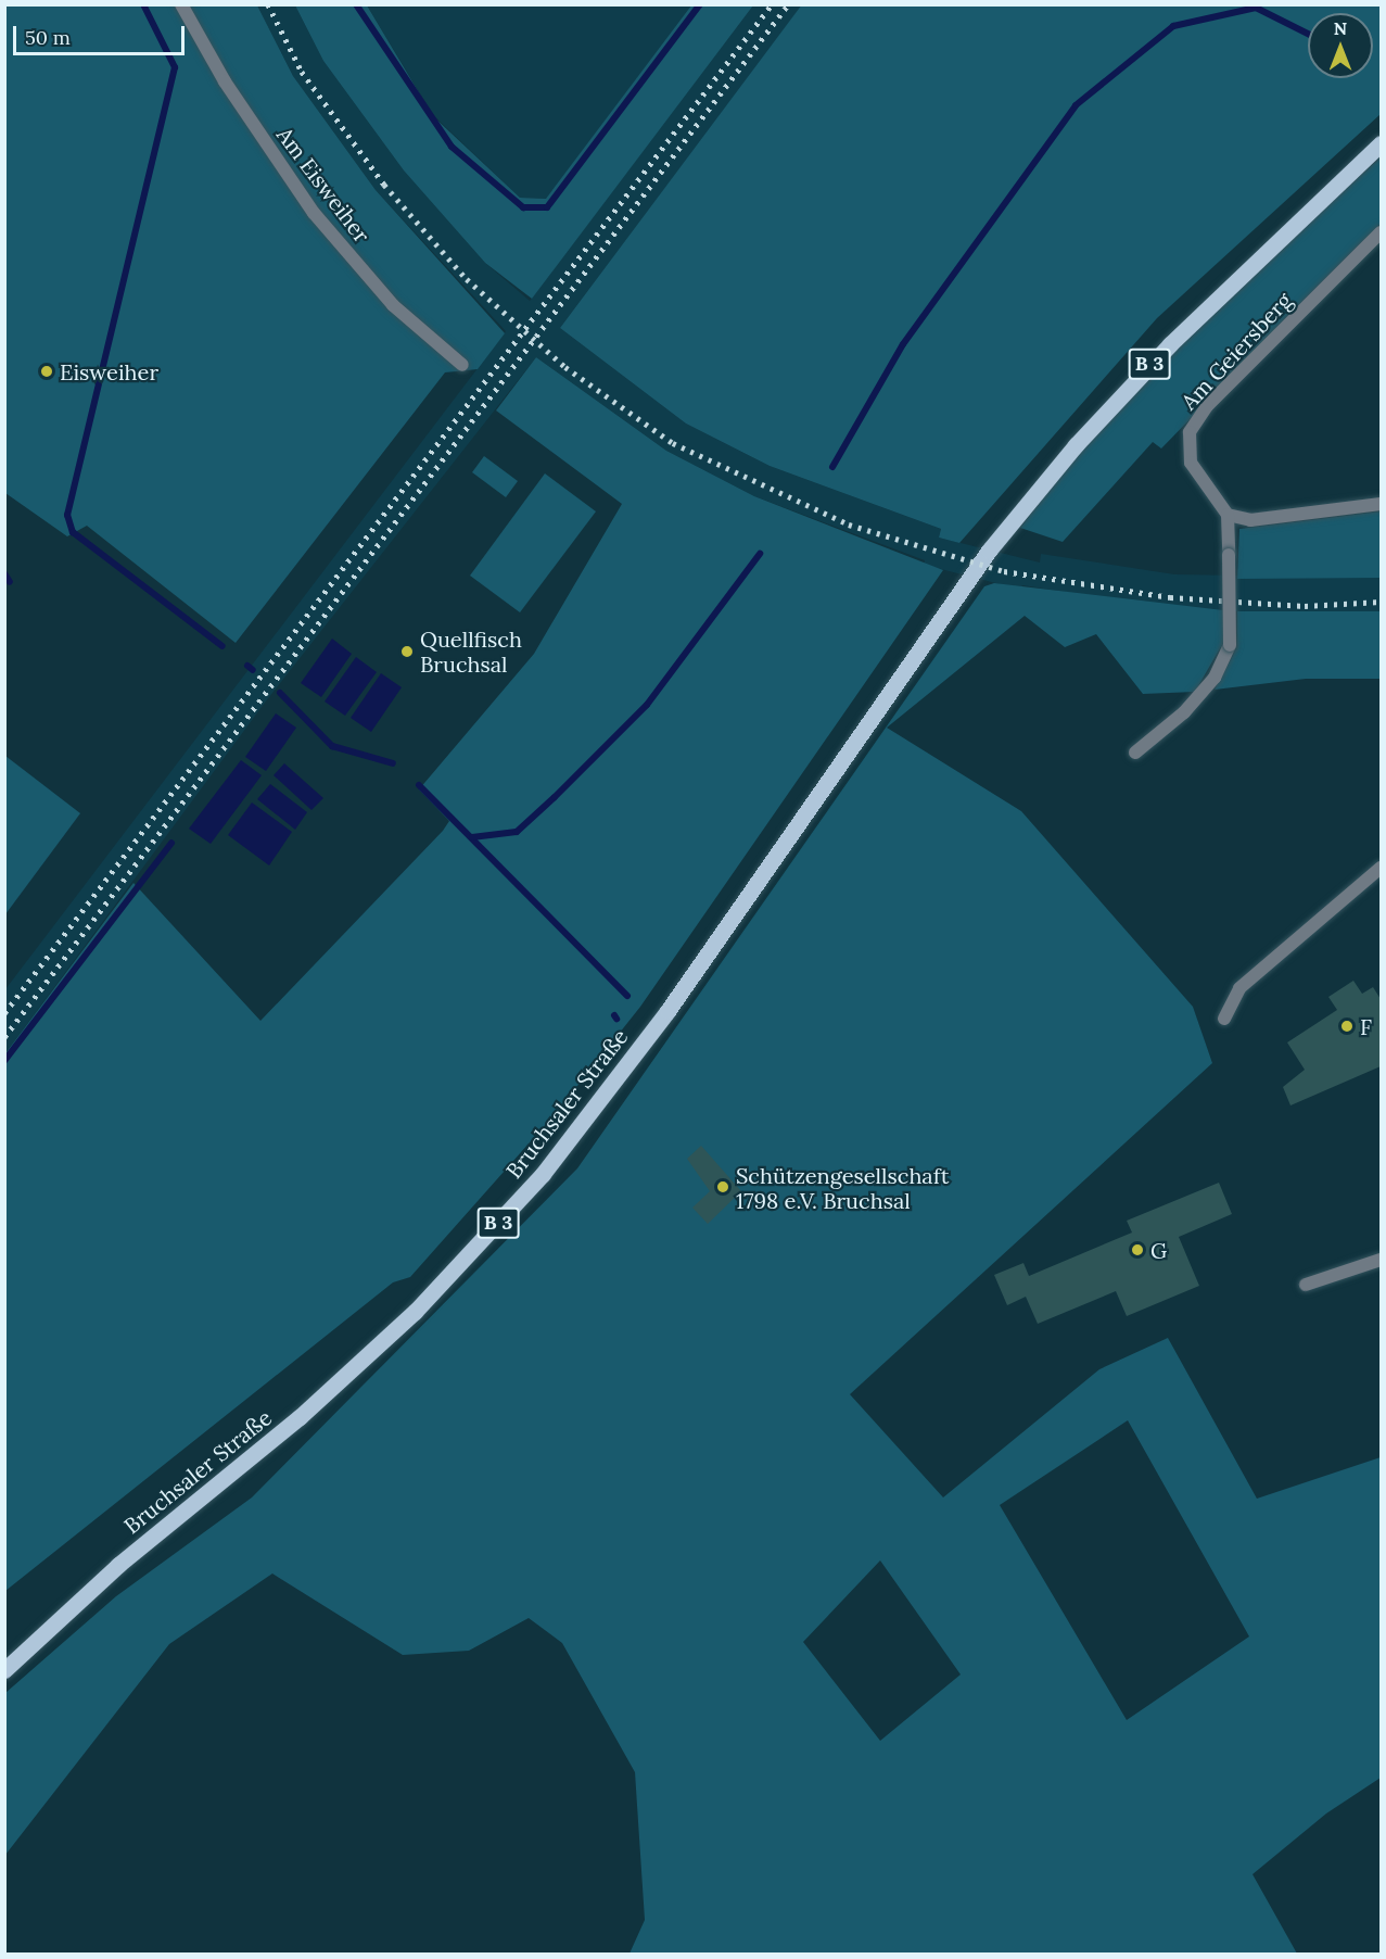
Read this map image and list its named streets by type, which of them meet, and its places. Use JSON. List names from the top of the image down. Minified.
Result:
{"streets":{"main road":["B 3","Bruchsaler Straße"],"street":["Am Eisweiher","Am Geiersberg"]},"places":["Eisweiher","Quellfisch Bruchsal","F","Schützengesellschaft 1798 e.V. Bruchsal","G"],"scale_bar":"50 m","north":"top"}
